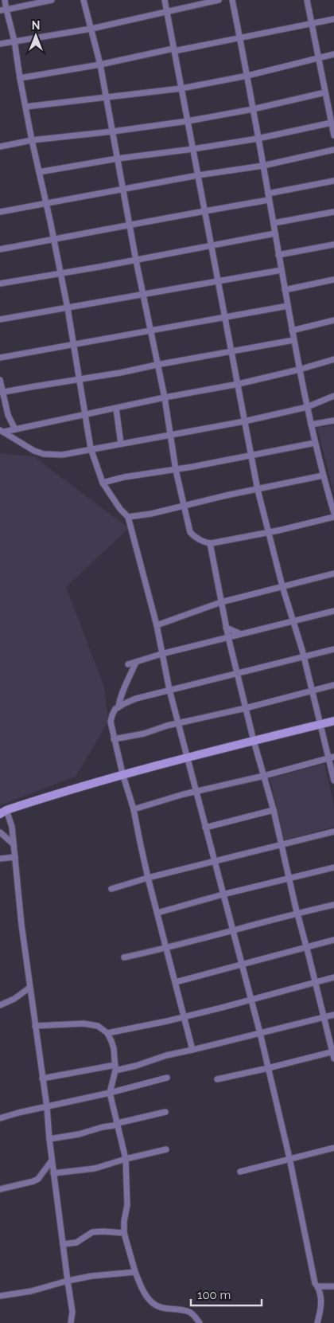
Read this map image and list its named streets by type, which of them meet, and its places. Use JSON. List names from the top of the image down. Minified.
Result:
{"scale_bar":"100 m","north":"top"}
